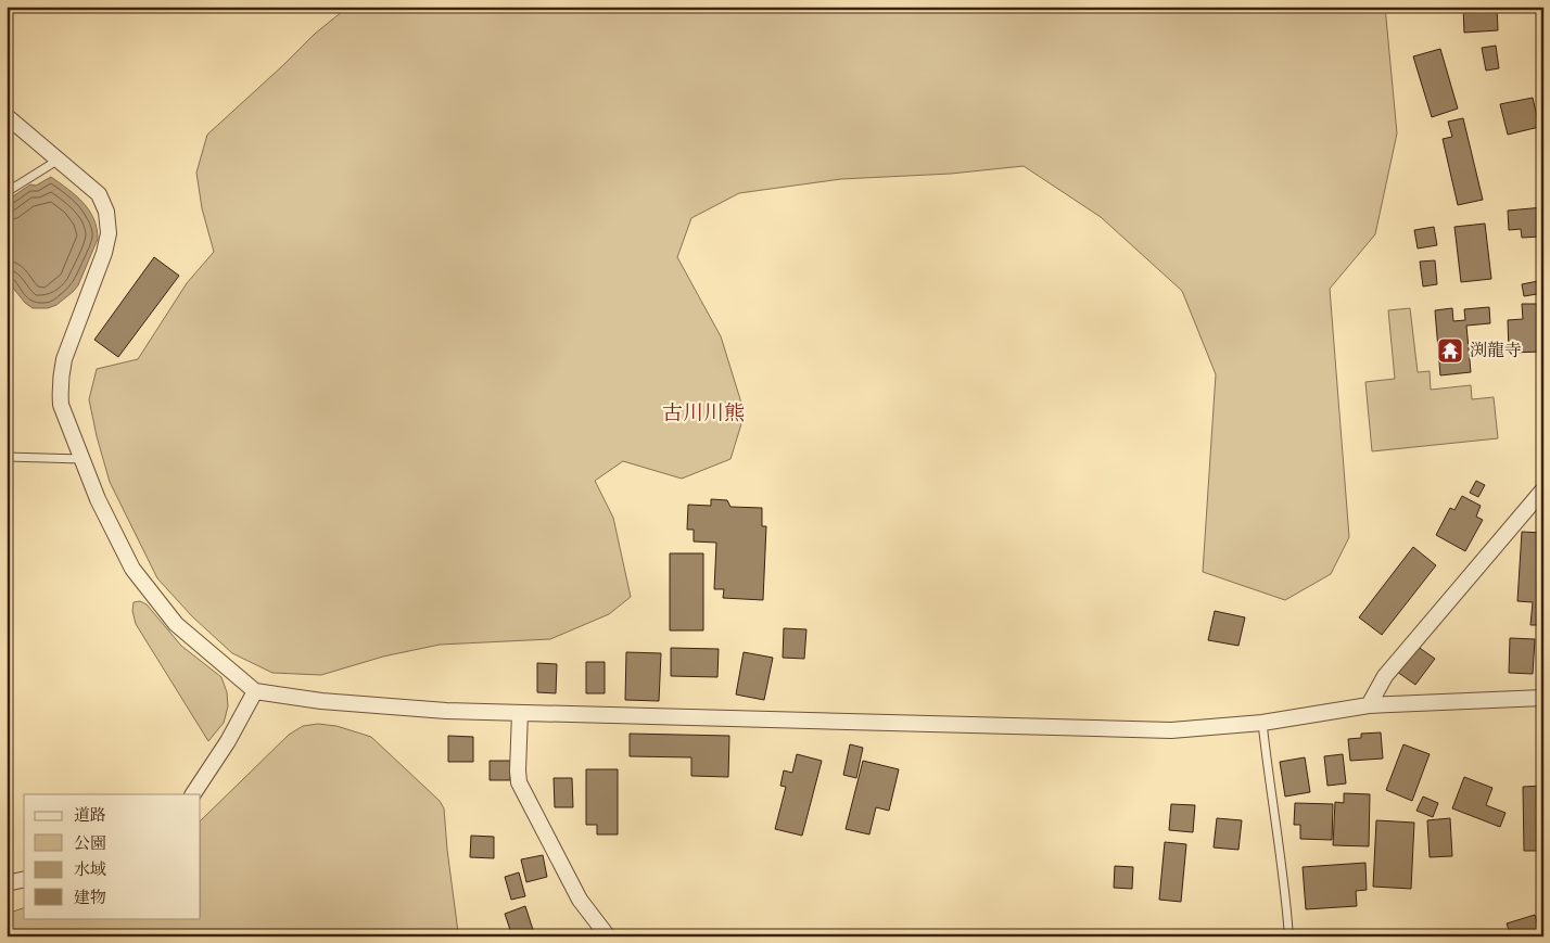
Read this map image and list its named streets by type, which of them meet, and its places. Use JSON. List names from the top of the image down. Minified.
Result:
{"districts":["古川川熊"],"places":{"temple":["渕龍寺"]},"legend":["道路","公園","水域","建物"]}
